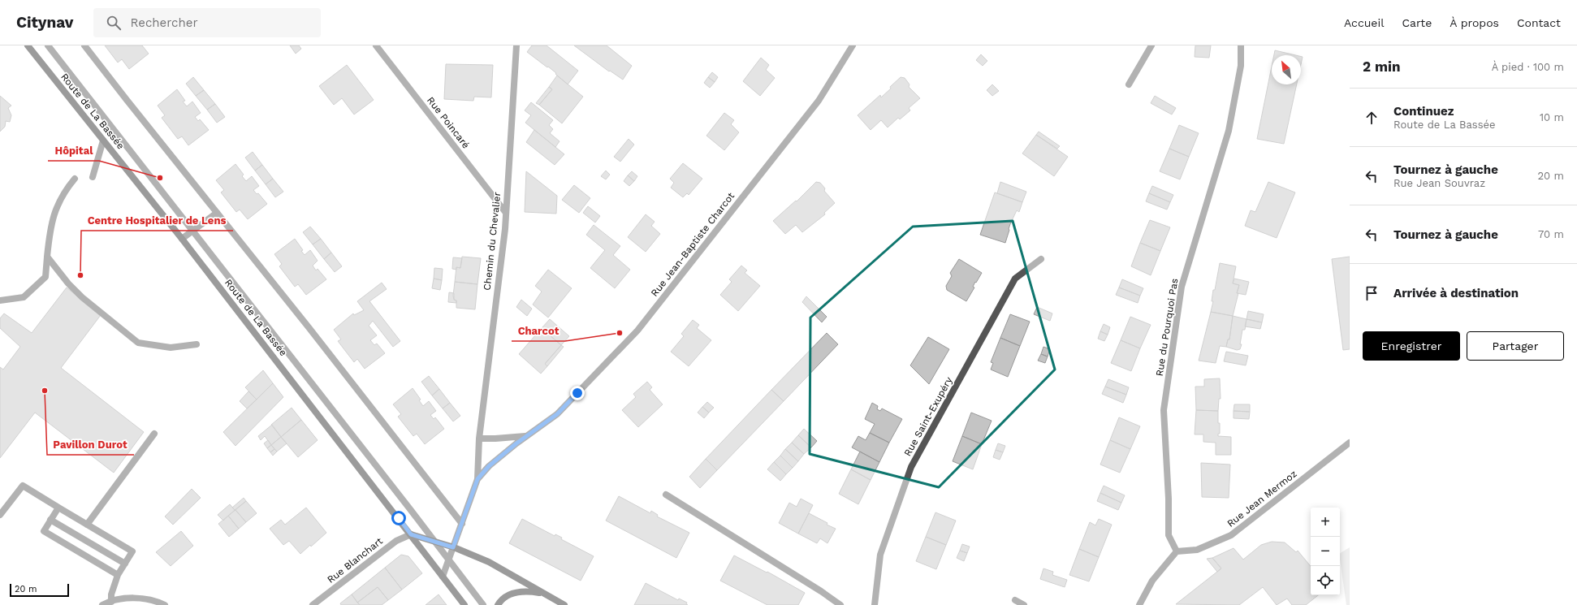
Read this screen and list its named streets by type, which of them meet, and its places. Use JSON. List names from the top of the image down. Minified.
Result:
{"streets":{"main road":["Route de La Bassée"],"street":["Rue Poincaré","Chemin du Chevalier","Rue Jean-Baptiste Charcot","Rue du Pourquoi Pas","Rue Saint-Exupéry","Rue Jean Mermoz","Rue Blanchart"]},"crossings":[["Route de La Bassée","Rue Jean-Baptiste Charcot"],["Route de La Bassée","Rue Blanchart"],["Rue Poincaré","Chemin du Chevalier"],["Chemin du Chevalier","Rue Jean-Baptiste Charcot"],["Rue du Pourquoi Pas","Rue Jean Mermoz"]],"places":["Hôpital","Centre Hospitalier de Lens","Charcot","Pavillon Durot"],"scale_bar":"20 m","north":"top left","page":{"header":"Citynav","search":"Rechercher","nav":["Accueil","Carte","À propos","Contact"],"heading":["2 min","À pied · 100 m"],"list":[["Continuez","Route de La Bassée","10 m"],["Tournez à gauche","Rue Jean Souvraz","20 m"],["Tournez à gauche","70 m"],"Arrivée à destination"],"buttons":["Enregistrer","Partager"],"map_buttons":["+","−"],"scale":"20 m"}}
